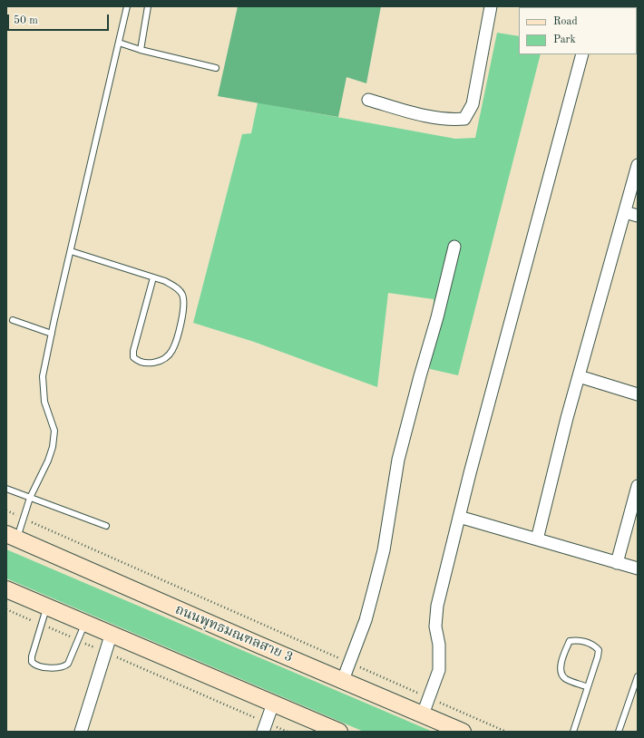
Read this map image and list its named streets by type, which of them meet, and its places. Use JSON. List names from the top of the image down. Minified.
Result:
{"streets":{"main road":["ถนนพุทธมณฑลสาย 3"]},"legend":["Road","Park"],"scale_bar":"50 m"}
